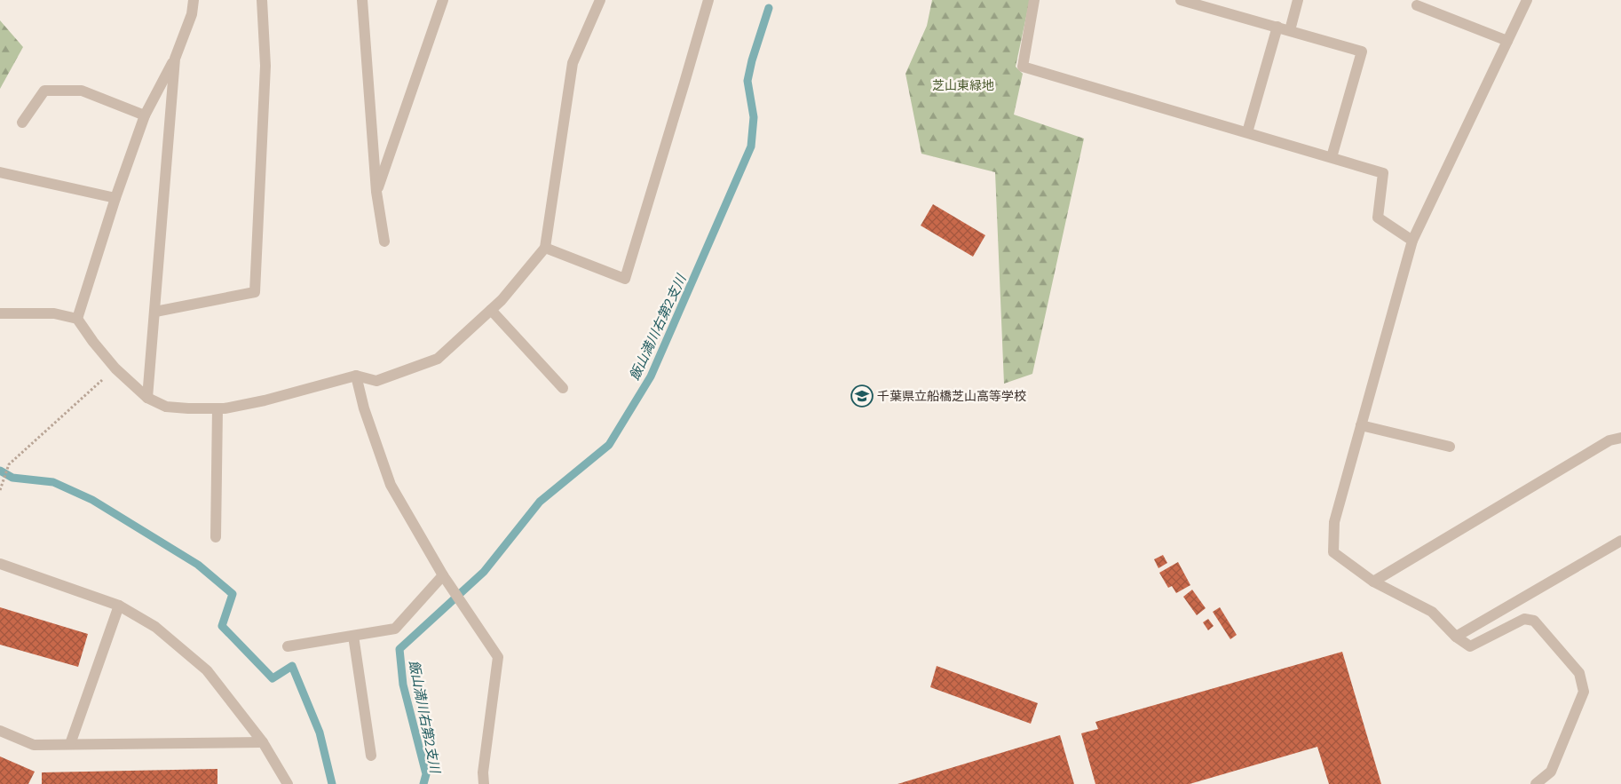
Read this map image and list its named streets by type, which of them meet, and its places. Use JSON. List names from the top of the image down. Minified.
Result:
{"water":["飯山満川右第2支川"],"parks":["芝山東緑地"],"places":{"school or university":["千葉県立船橋芝山高等学校"]}}
